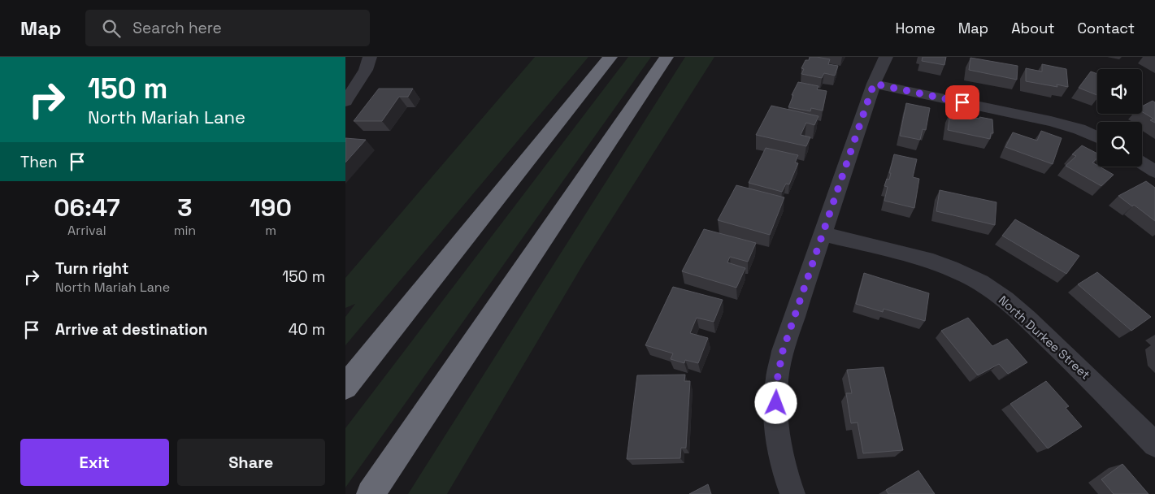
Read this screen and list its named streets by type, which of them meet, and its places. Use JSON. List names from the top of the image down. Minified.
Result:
{"streets":{"street":["North Durkee Street"]},"page":{"header":"Map","search":"Search here","nav":["Home","Map","About","Contact"],"turn":["150 m","North Mariah Lane"],"then":"Then","eta":["06:47","Arrival","3","min","190","m"],"list":[{"name":"Turn right","note":"North Mariah Lane","value":"150 m"},{"name":"Arrive at destination","value":"40 m"}],"buttons":["Exit","Share"]}}
